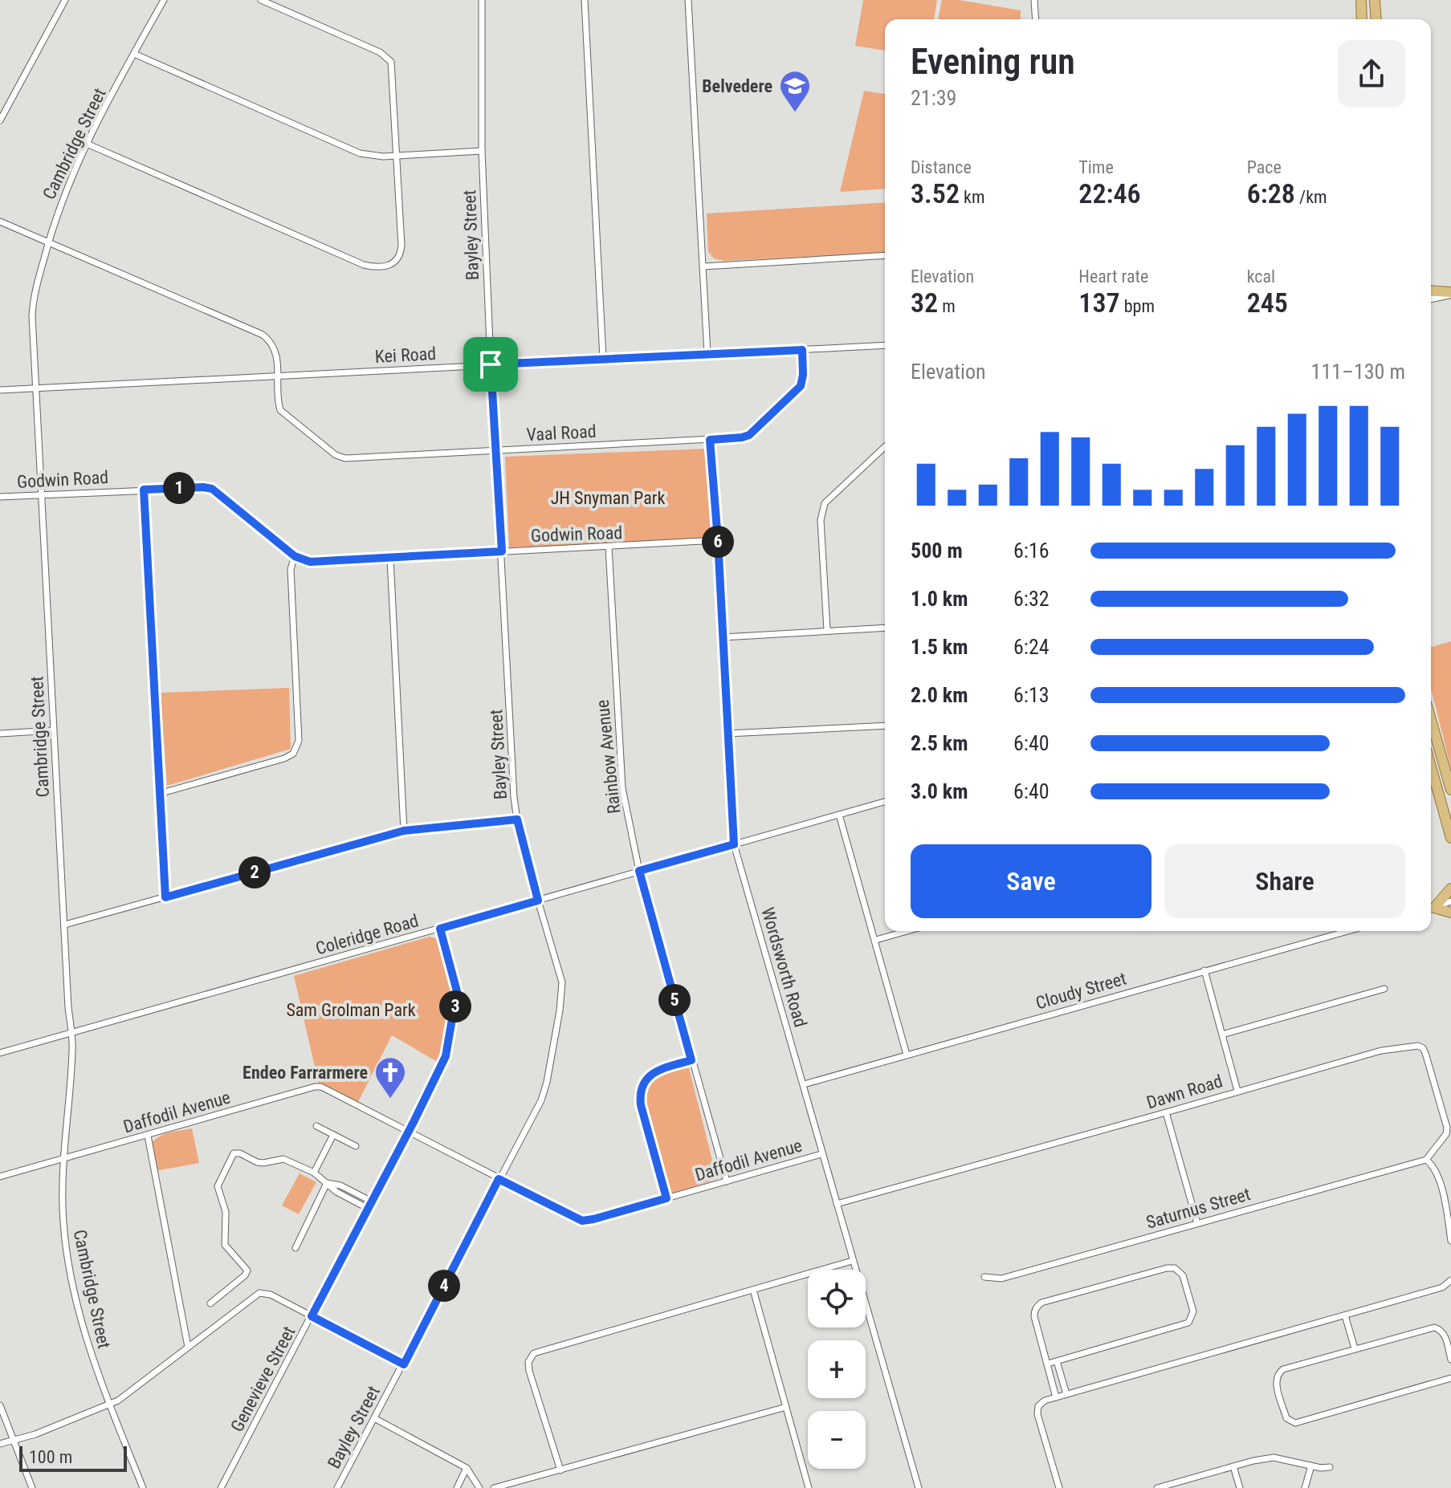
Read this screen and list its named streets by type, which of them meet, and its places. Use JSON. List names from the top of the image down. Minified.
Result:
{"streets":{"street":["Cambridge Street","Bayley Street","Kei Road","Vaal Road","Godwin Road","Rainbow Avenue","Coleridge Road","Wordsworth Road","Cloudy Street","Dawn Road","Daffodil Avenue","Saturnus Street","Genevieve Street"]},"crossings":[["Cambridge Street","Kei Road"],["Cambridge Street","Vaal Road"],["Cambridge Street","Godwin Road"],["Cambridge Street","Coleridge Road"],["Cambridge Street","Daffodil Avenue"],["Bayley Street","Kei Road"],["Bayley Street","Vaal Road"],["Bayley Street","Godwin Road"],["Bayley Street","Coleridge Road"],["Bayley Street","Daffodil Avenue"],["Kei Road","Vaal Road"],["Vaal Road","Wordsworth Road"],["Godwin Road","Rainbow Avenue"],["Godwin Road","Wordsworth Road"],["Rainbow Avenue","Coleridge Road"],["Rainbow Avenue","Daffodil Avenue"],["Coleridge Road","Wordsworth Road"],["Coleridge Road","Genevieve Street"],["Wordsworth Road","Cloudy Street"],["Wordsworth Road","Dawn Road"],["Wordsworth Road","Daffodil Avenue"],["Dawn Road","Saturnus Street"],["Daffodil Avenue","Genevieve Street"]],"parks":["JH Snyman Park","Sam Grolman Park"],"places":{"school or university":["Belvedere"],"church":["Endeo Farrarmere"]},"scale_bar":"100 m","page":{"heading":["Evening run","21:39"],"stats":[["Distance","3.52 km"],["Time","22:46"],["Pace","6:28 /km"],["Elevation","32 m"],["Heart rate","137 bpm"],["kcal","245"]],"chart":["Elevation","111–130 m"],"pins":["1","6","2","5","3","4"],"list":[{"name":"500 m","note":"6:16"},{"name":"1.0 km","note":"6:32"},{"name":"1.5 km","note":"6:24"},{"name":"2.0 km","note":"6:13"},{"name":"2.5 km","note":"6:40"},{"name":"3.0 km","note":"6:40"}],"buttons":["Save","Share"],"map_buttons":["+","−"],"scale":"100 m"}}
